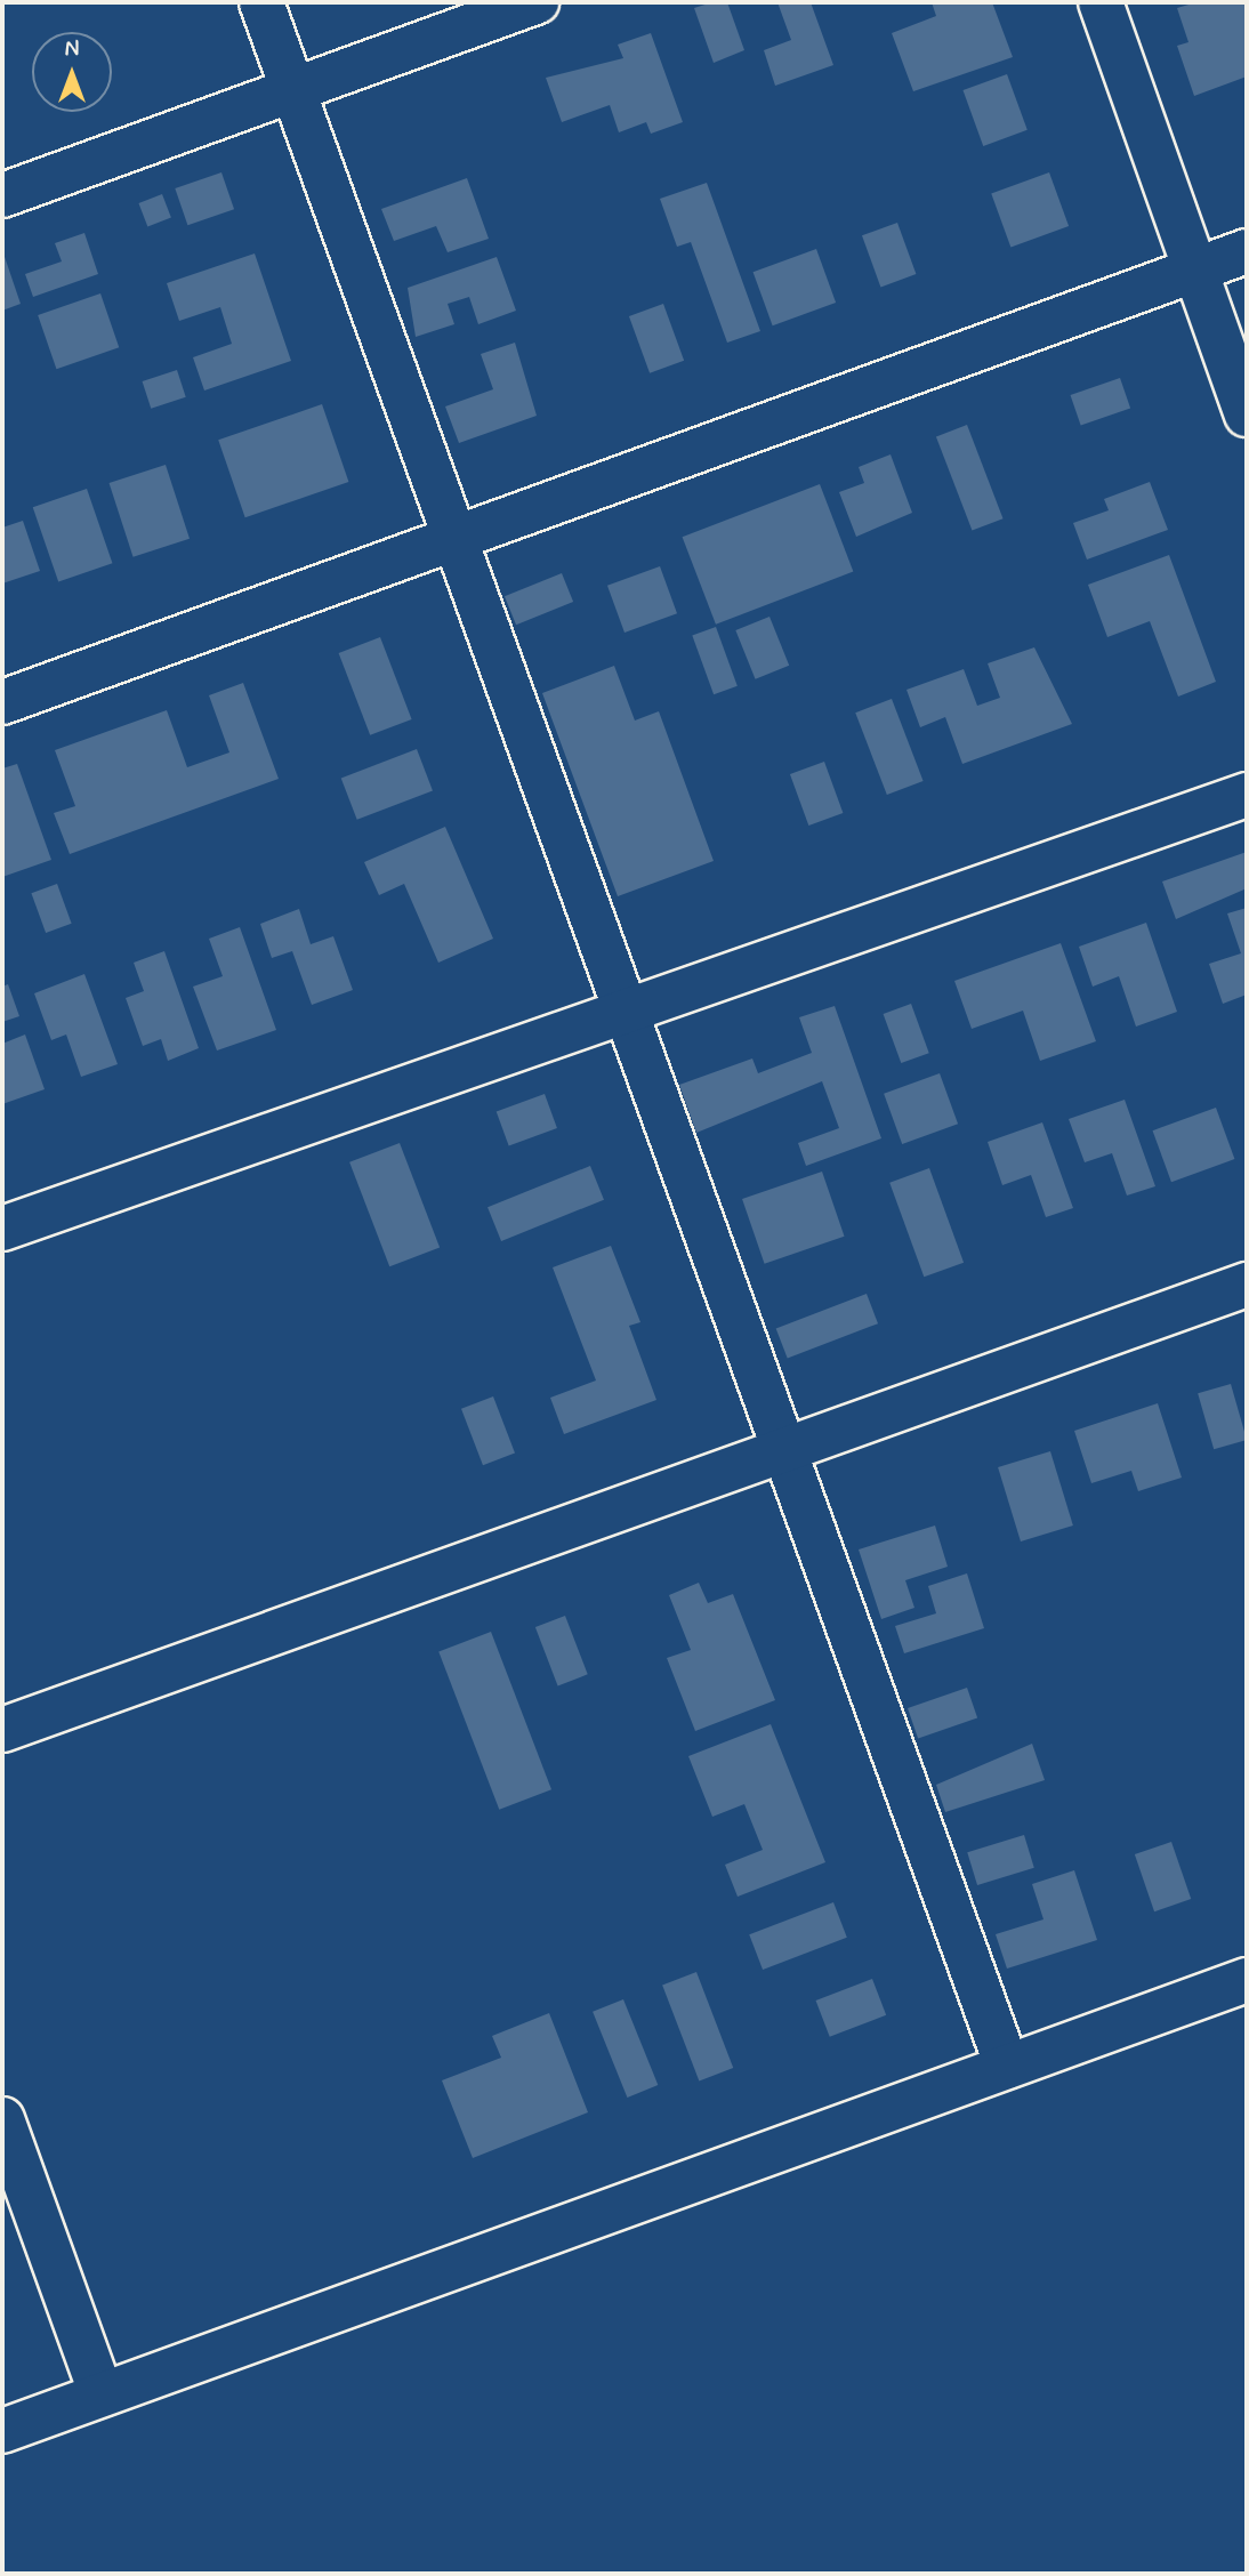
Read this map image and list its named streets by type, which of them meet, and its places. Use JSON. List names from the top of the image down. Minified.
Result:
{"north":"top"}
